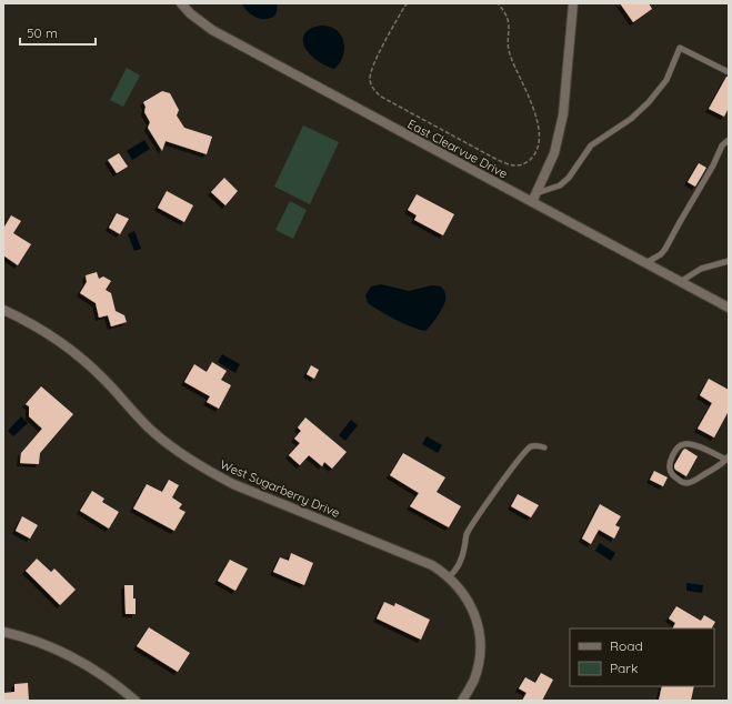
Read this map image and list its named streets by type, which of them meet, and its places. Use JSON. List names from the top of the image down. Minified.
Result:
{"streets":{"street":["East Clearvue Drive","West Sugarberry Drive"]},"legend":["Road","Park"],"scale_bar":"50 m"}
